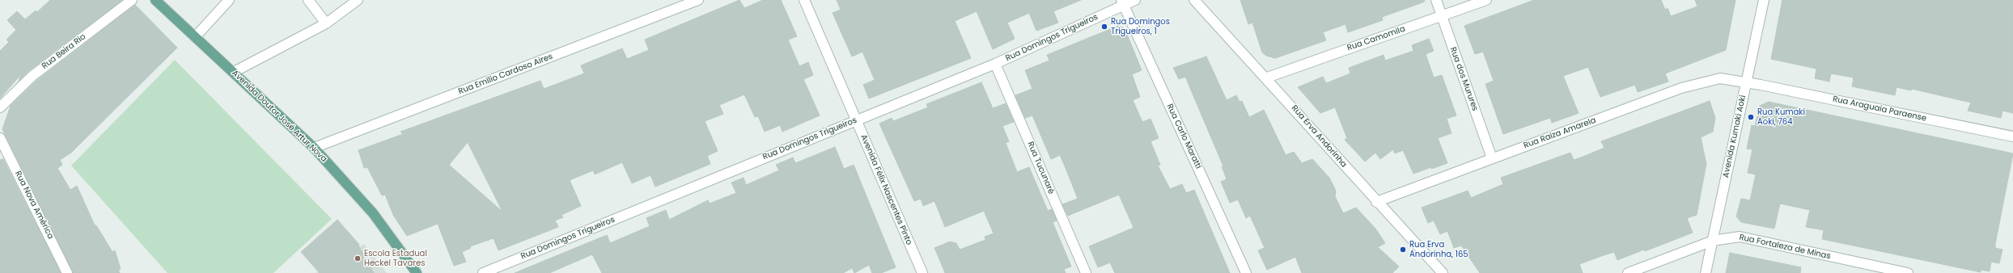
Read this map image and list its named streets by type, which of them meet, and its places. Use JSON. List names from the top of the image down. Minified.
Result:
{"streets":{"main road":["Avenida Doutor José Artur Nova"],"street":["Rua Domingos Trigueiros","Rua Camomila","Rua Beira Rio","Rua Emílio Cardoso Aires","Rua dos Murures","Rua Araguaia Paraense","Rua Raiza Amarela","Rua Carlo Maratti","Rua Erva Andorinha","Avenida Kumaki Aoki","Rua Tucunaré","Avenida Félix Nascentes Pinto","Rua Nova América","Rua Fortaleza de Minas"]},"crossings":[["Rua Domingos Trigueiros","Rua Carlo Maratti"],["Rua Domingos Trigueiros","Rua Tucunaré"],["Rua Domingos Trigueiros","Avenida Félix Nascentes Pinto"],["Rua Camomila","Rua dos Murures"],["Rua Camomila","Rua Erva Andorinha"],["Rua Emílio Cardoso Aires","Avenida Doutor José Artur Nova"],["Rua dos Murures","Rua Raiza Amarela"],["Rua Araguaia Paraense","Rua Raiza Amarela"],["Rua Araguaia Paraense","Avenida Kumaki Aoki"],["Rua Raiza Amarela","Rua Erva Andorinha"],["Rua Raiza Amarela","Avenida Kumaki Aoki"],["Avenida Kumaki Aoki","Rua Fortaleza de Minas"]],"places":["Rua Domingos Trigueiros, 1","Rua Kumaki Aoki, 764","Rua Erva Andorinha, 165","Escola Estadual Heckel Tavares"]}
